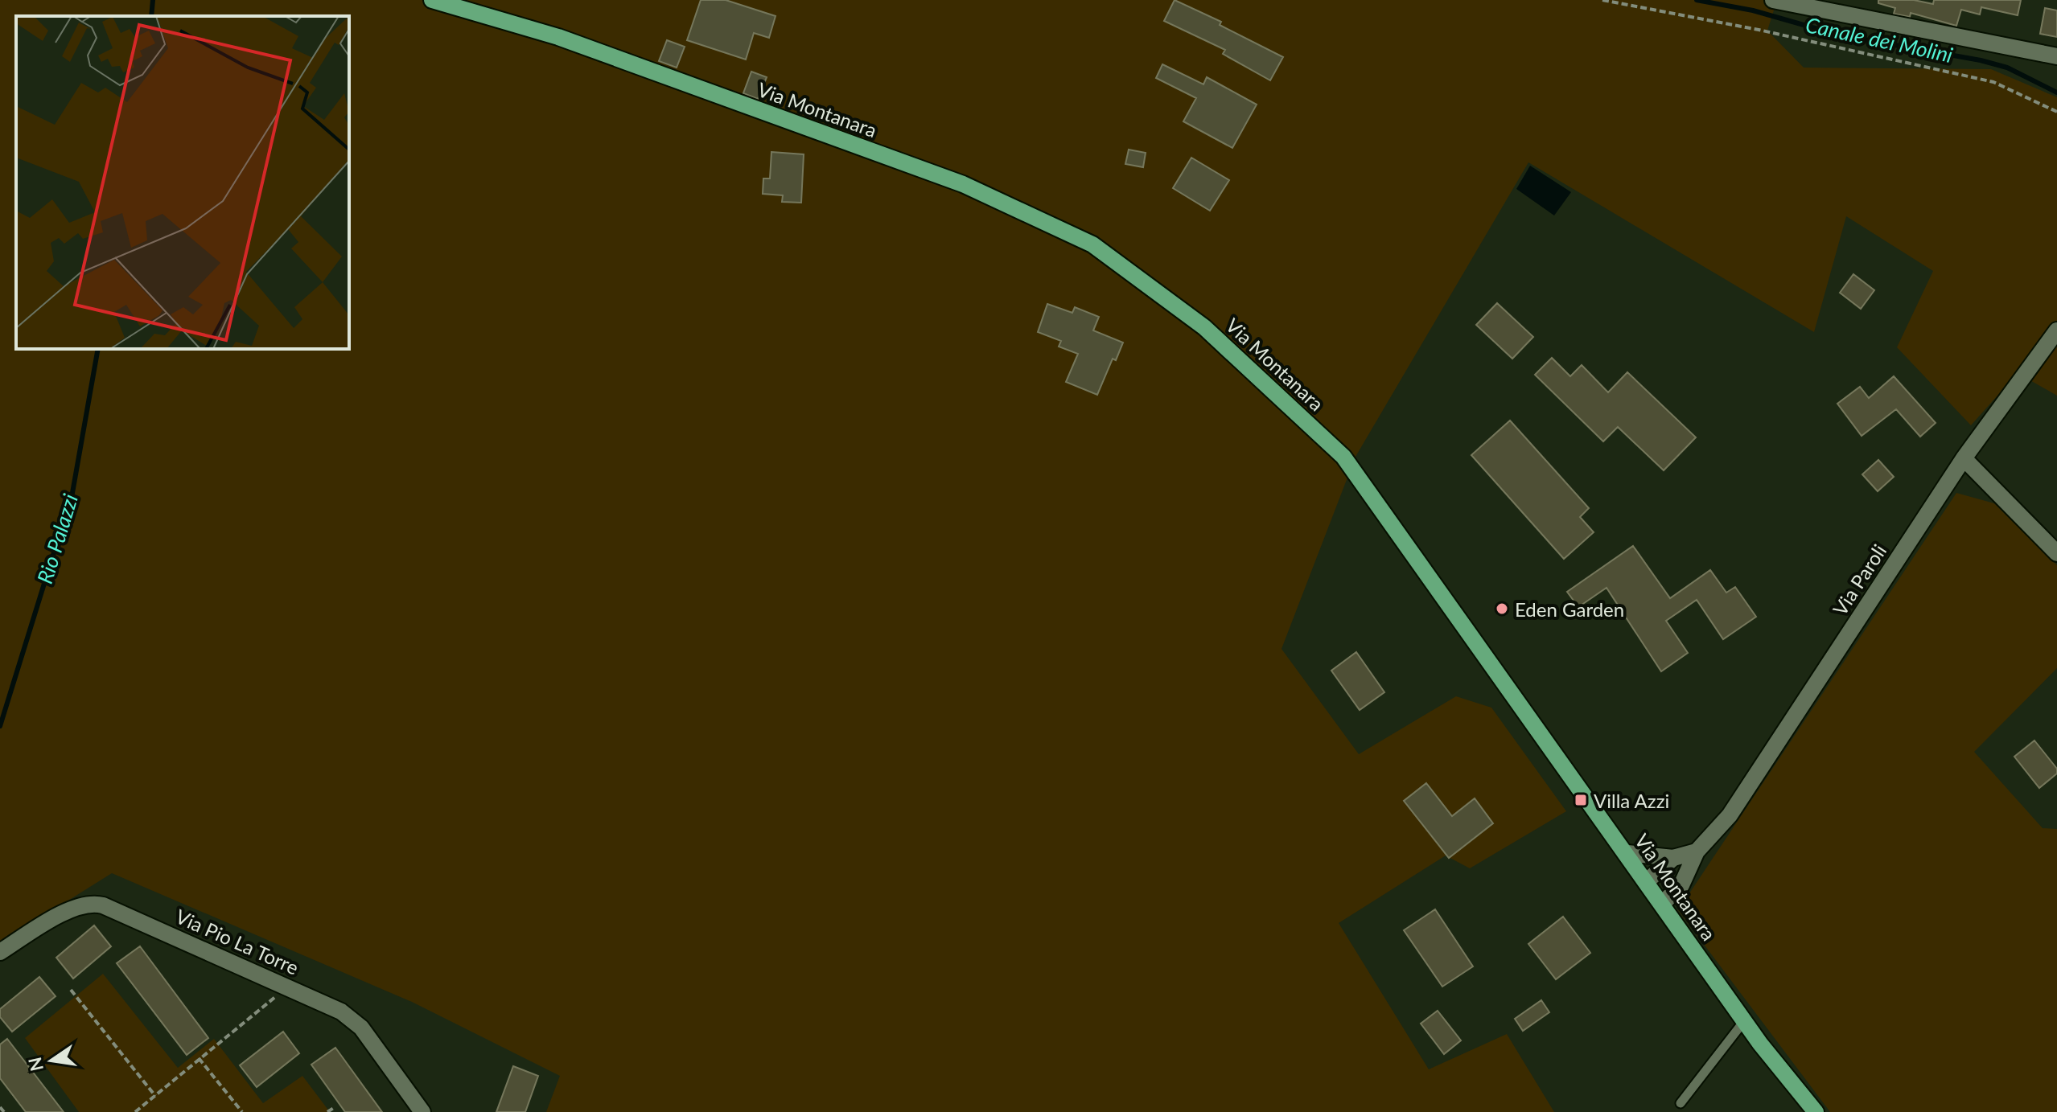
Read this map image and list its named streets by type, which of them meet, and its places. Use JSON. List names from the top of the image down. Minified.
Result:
{"streets":{"main road":["Via Montanara"],"street":["Via Paroli","Via Pio La Torre"]},"water":["Canale dei Molini","Rio Palazzi"],"places":{"other":["Eden Garden"],"transit":["Villa Azzi"]},"north":"left"}
